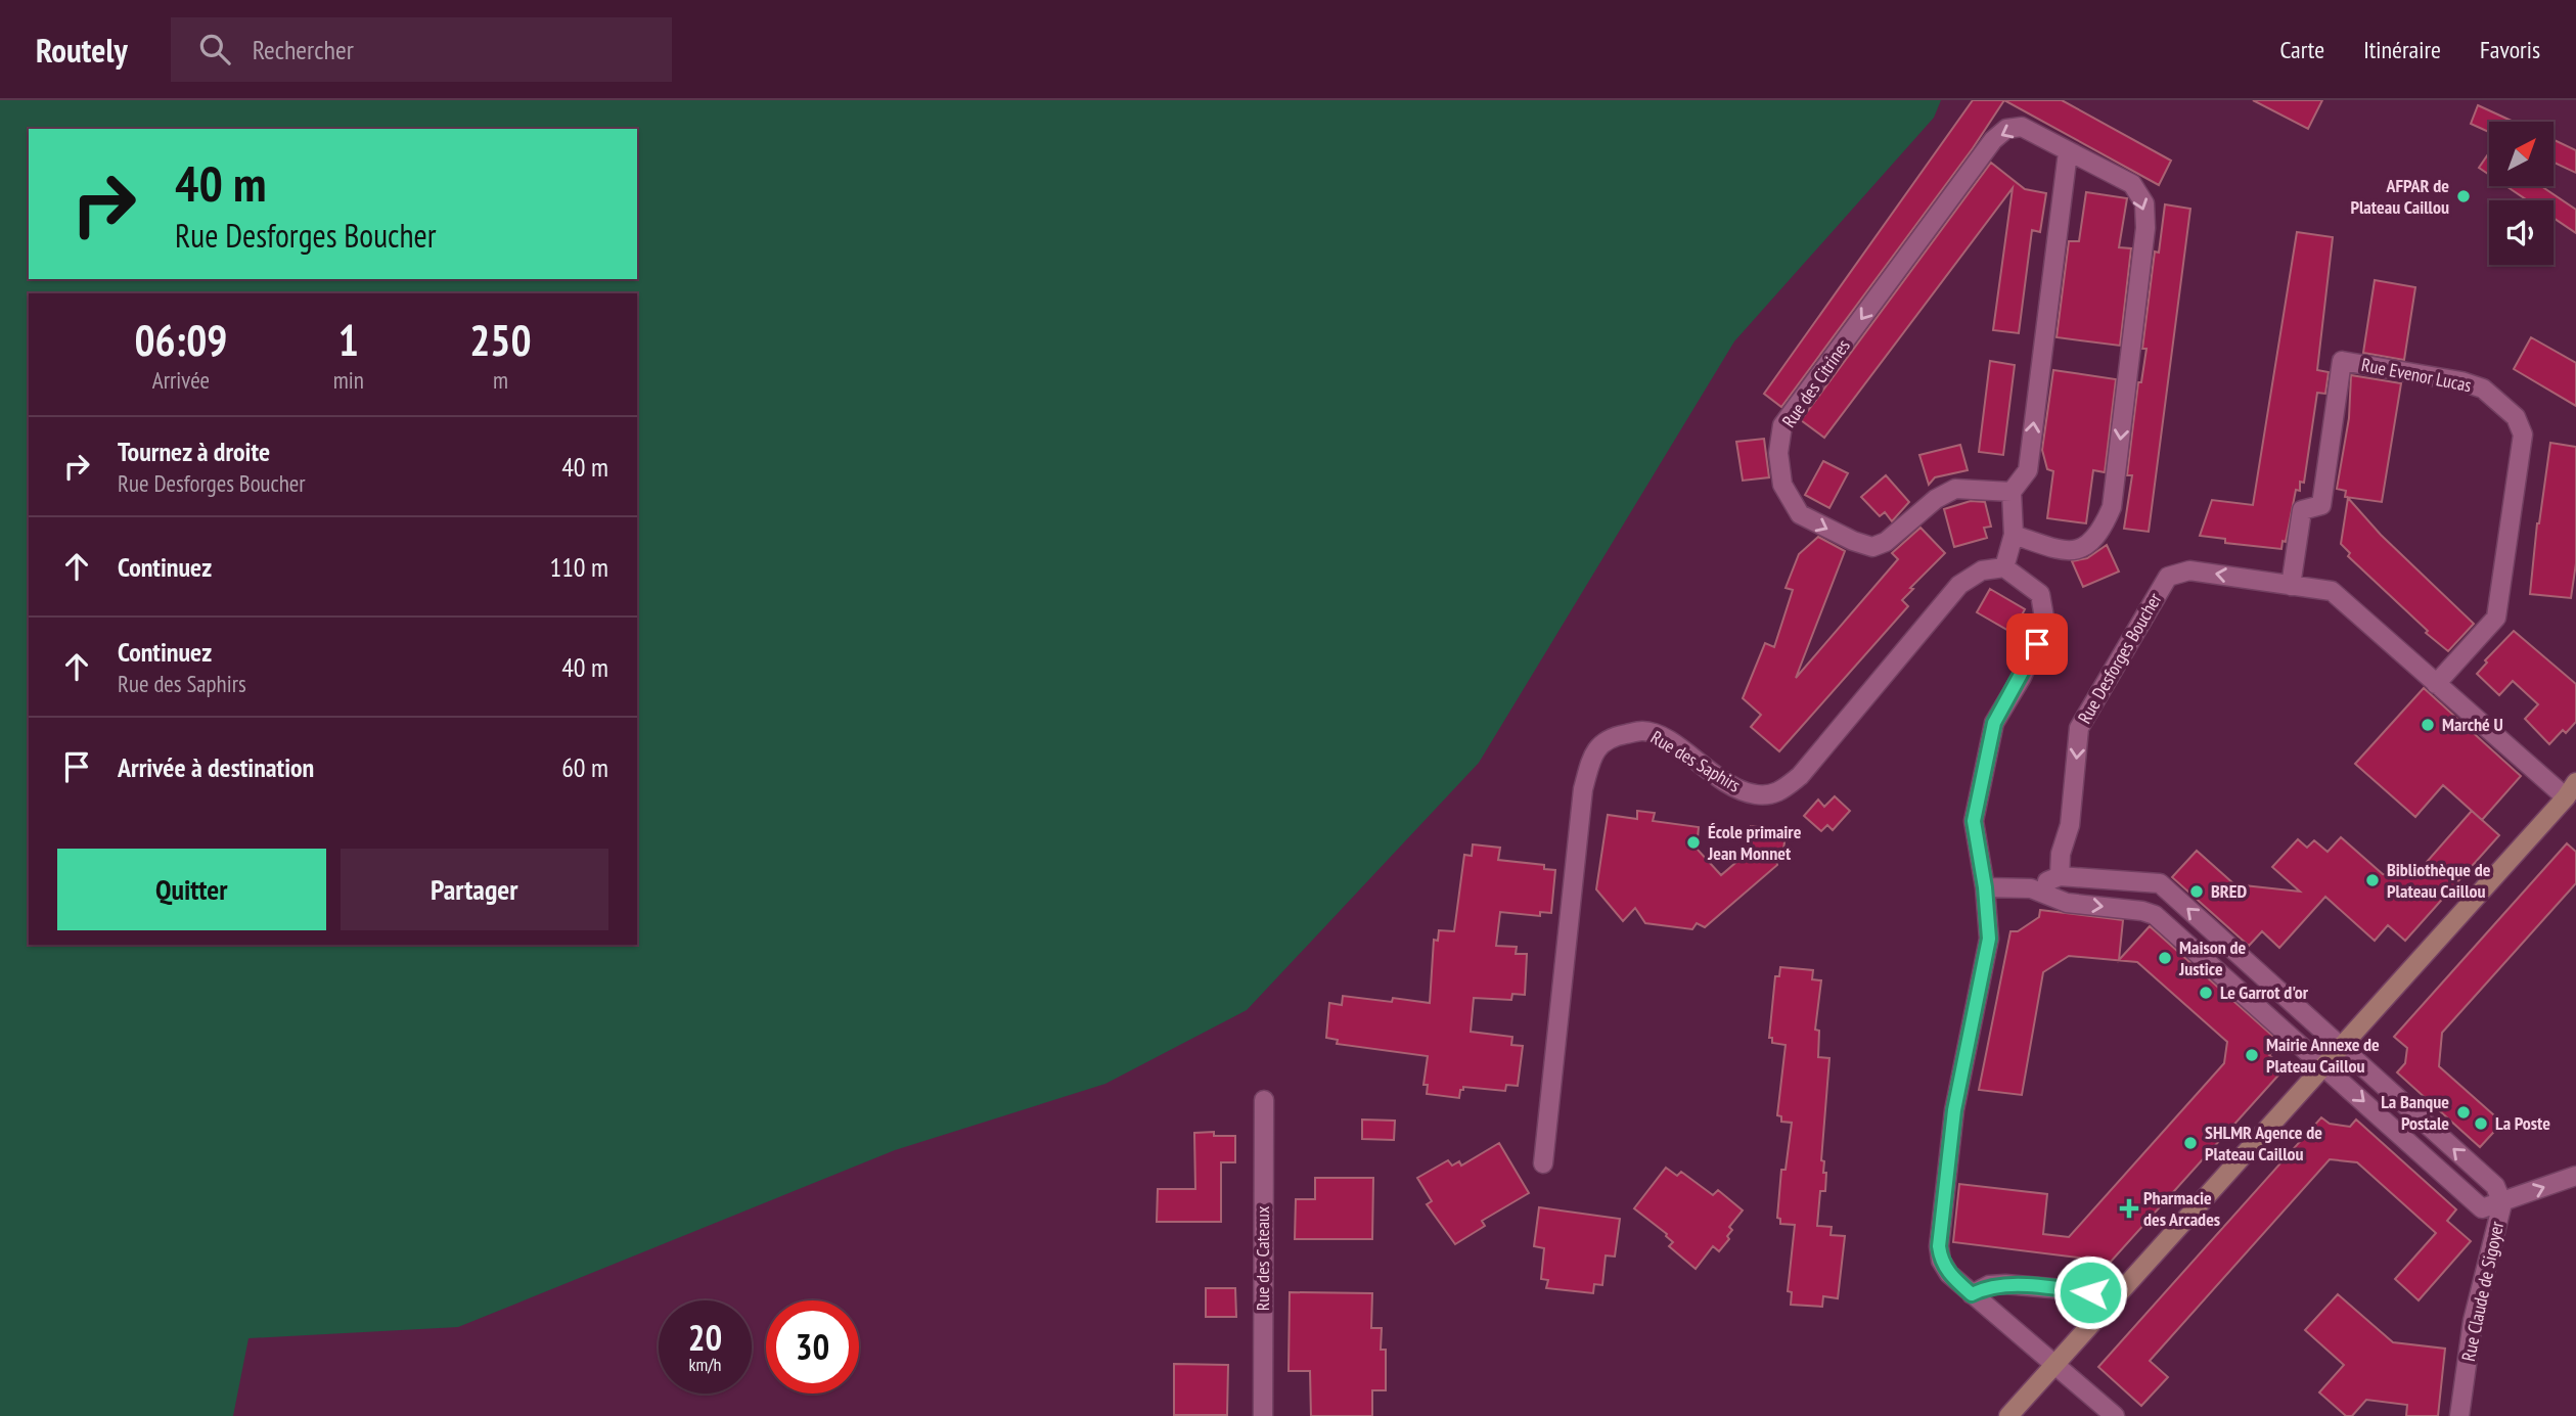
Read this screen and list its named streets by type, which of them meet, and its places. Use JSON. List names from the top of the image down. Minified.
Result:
{"streets":{"street":["Rue Evenor Lucas","Rue des Citrines","Rue Desforges Boucher","Rue des Saphirs","Rue des Cateaux","Rue Claude de Sigoyer"]},"crossings":[["Rue Evenor Lucas","Rue Desforges Boucher"]],"one_way":["Rue Desforges Boucher"],"places":{"other":["AFPAR de Plateau Caillou","Marché U","École primaire Jean Monnet","Bibliothèque de Plateau Caillou","BRED","Maison de Justice","Le Garrot d'or","Mairie Annexe de Plateau Caillou","La Banque Postale","La Poste","SHLMR Agence de Plateau Caillou"],"health":["Pharmacie des Arcades"]},"north":"top right","page":{"header":"Routely","search":"Rechercher","nav":["Carte","Itinéraire","Favoris"],"turn":["40 m","Rue Desforges Boucher"],"eta":["06:09","Arrivée","1","min","250","m"],"list":[{"name":"Tournez à droite","note":"Rue Desforges Boucher","value":"40 m"},{"name":"Continuez","value":"110 m"},{"name":"Continuez","note":"Rue des Saphirs","value":"40 m"},{"name":"Arrivée à destination","value":"60 m"}],"buttons":["Quitter","Partager"],"speed":"20 km/h","limit":"30"}}
